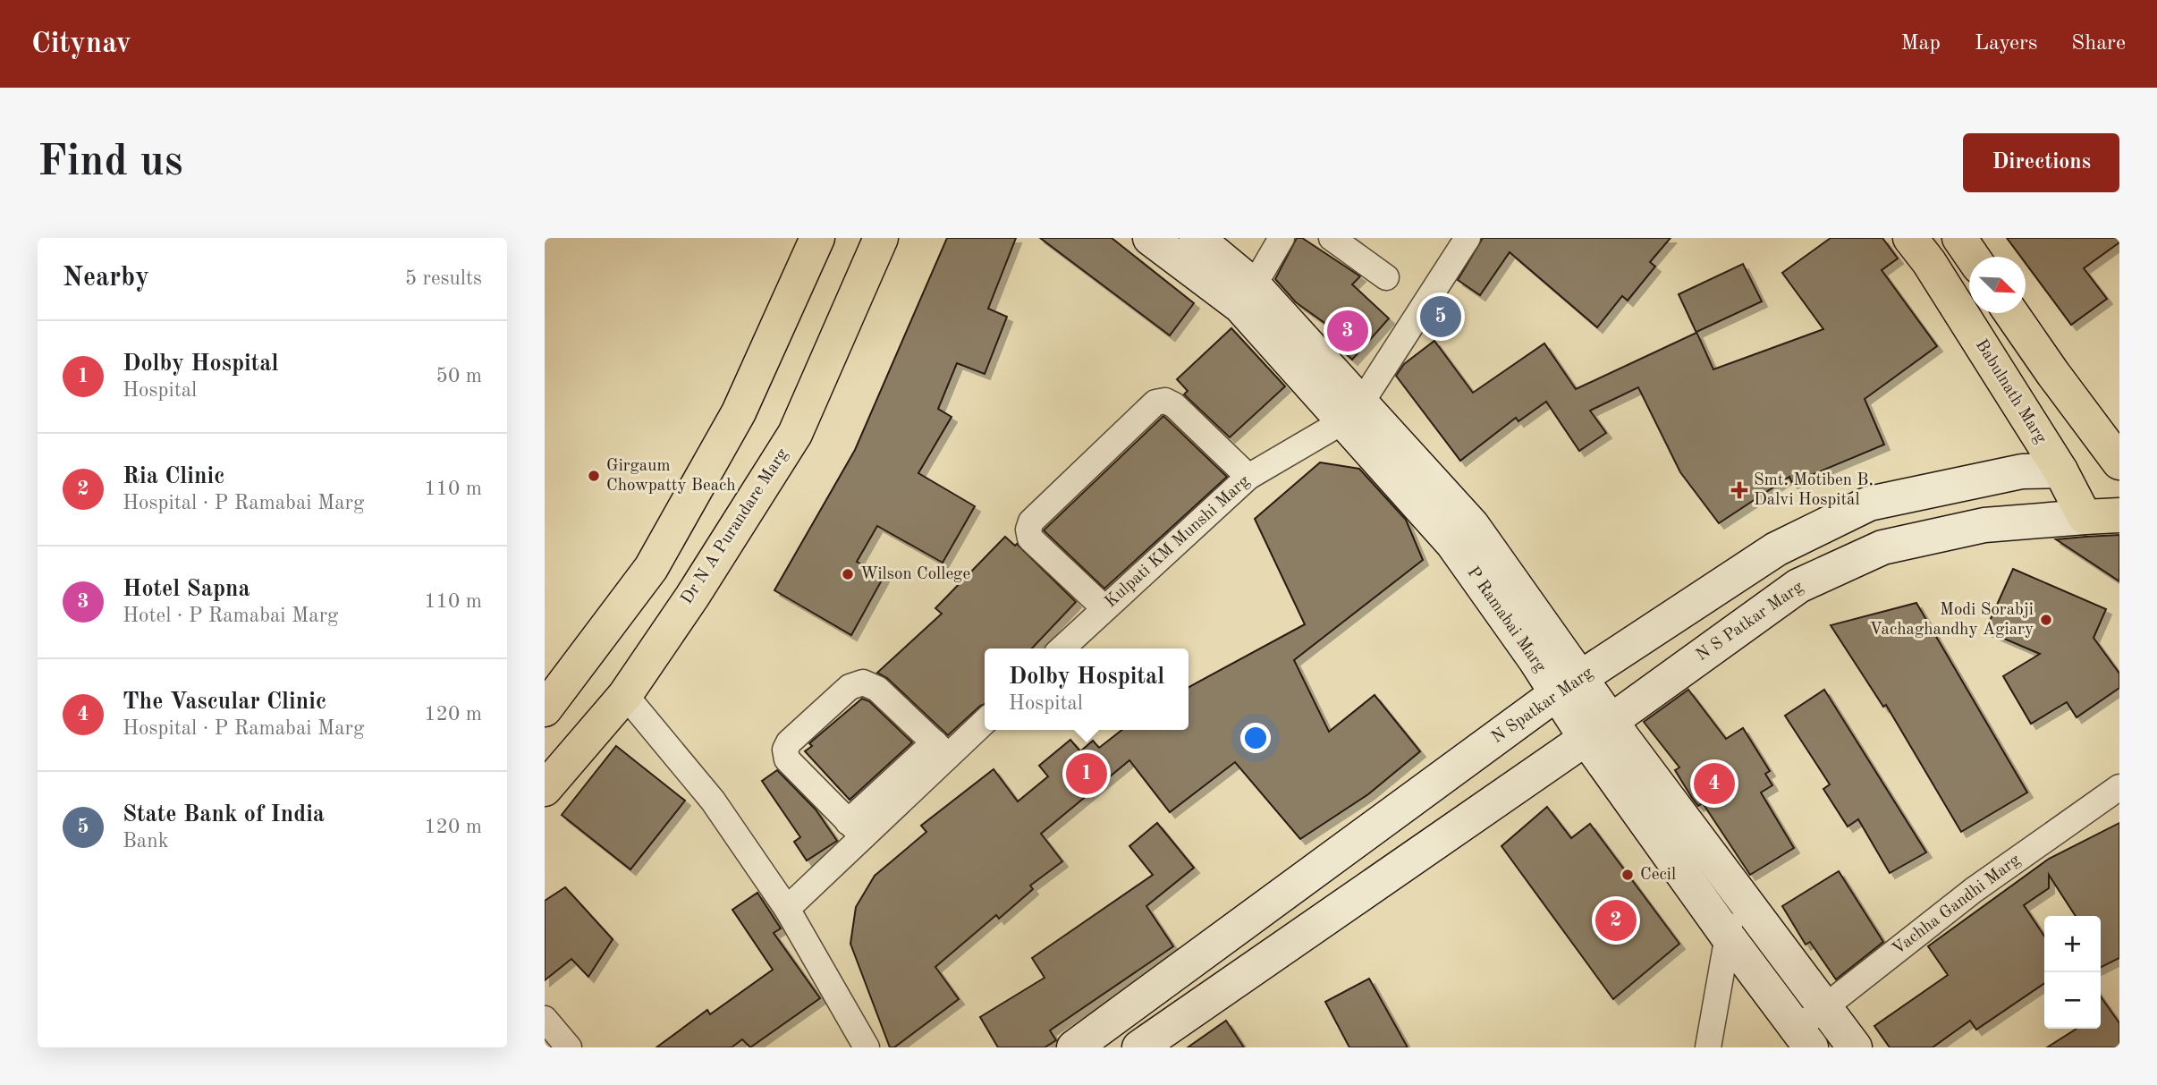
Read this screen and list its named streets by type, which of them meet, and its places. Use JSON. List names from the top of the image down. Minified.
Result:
{"streets":{"main road":["Babulnath Marg","Dr N A Purandare Marg","P Ramabai Marg","N S Patkar Marg","N Spatkar Marg"],"street":["Kulpati KM Munshi Marg","Vachha Gandhi Marg"]},"crossings":[["Babulnath Marg","N S Patkar Marg"],["Babulnath Marg","N Spatkar Marg"],["Kulpati KM Munshi Marg","P Ramabai Marg"],["P Ramabai Marg","N S Patkar Marg"],["P Ramabai Marg","N Spatkar Marg"],["P Ramabai Marg","Vachha Gandhi Marg"]],"places":{"other":["Girgaum Chowpatty Beach","Wilson College","Modi Sorabji Vachaghandhy Agiary","Cecil"],"health":["Smt. Motiben B. Dalvi Hospital"]},"north":"bottom right","page":{"header":"Citynav","nav":["Map","Layers","Share"],"buttons":"Directions","title":"Find us","heading":["Nearby","5 results"],"pins":["5","3","1","4","2"],"list":[{"mark":"1","name":"Dolby Hospital","note":"Hospital","value":"50 m"},{"mark":"2","name":"Ria Clinic","note":"Hospital · P Ramabai Marg","value":"110 m"},{"mark":"3","name":"Hotel Sapna","note":"Hotel · P Ramabai Marg","value":"110 m"},{"mark":"4","name":"The Vascular Clinic","note":"Hospital · P Ramabai Marg","value":"120 m"},{"mark":"5","name":"State Bank of India","note":"Bank","value":"120 m"}],"popup":["Dolby Hospital","Hospital"],"map_buttons":["+","−"]}}
